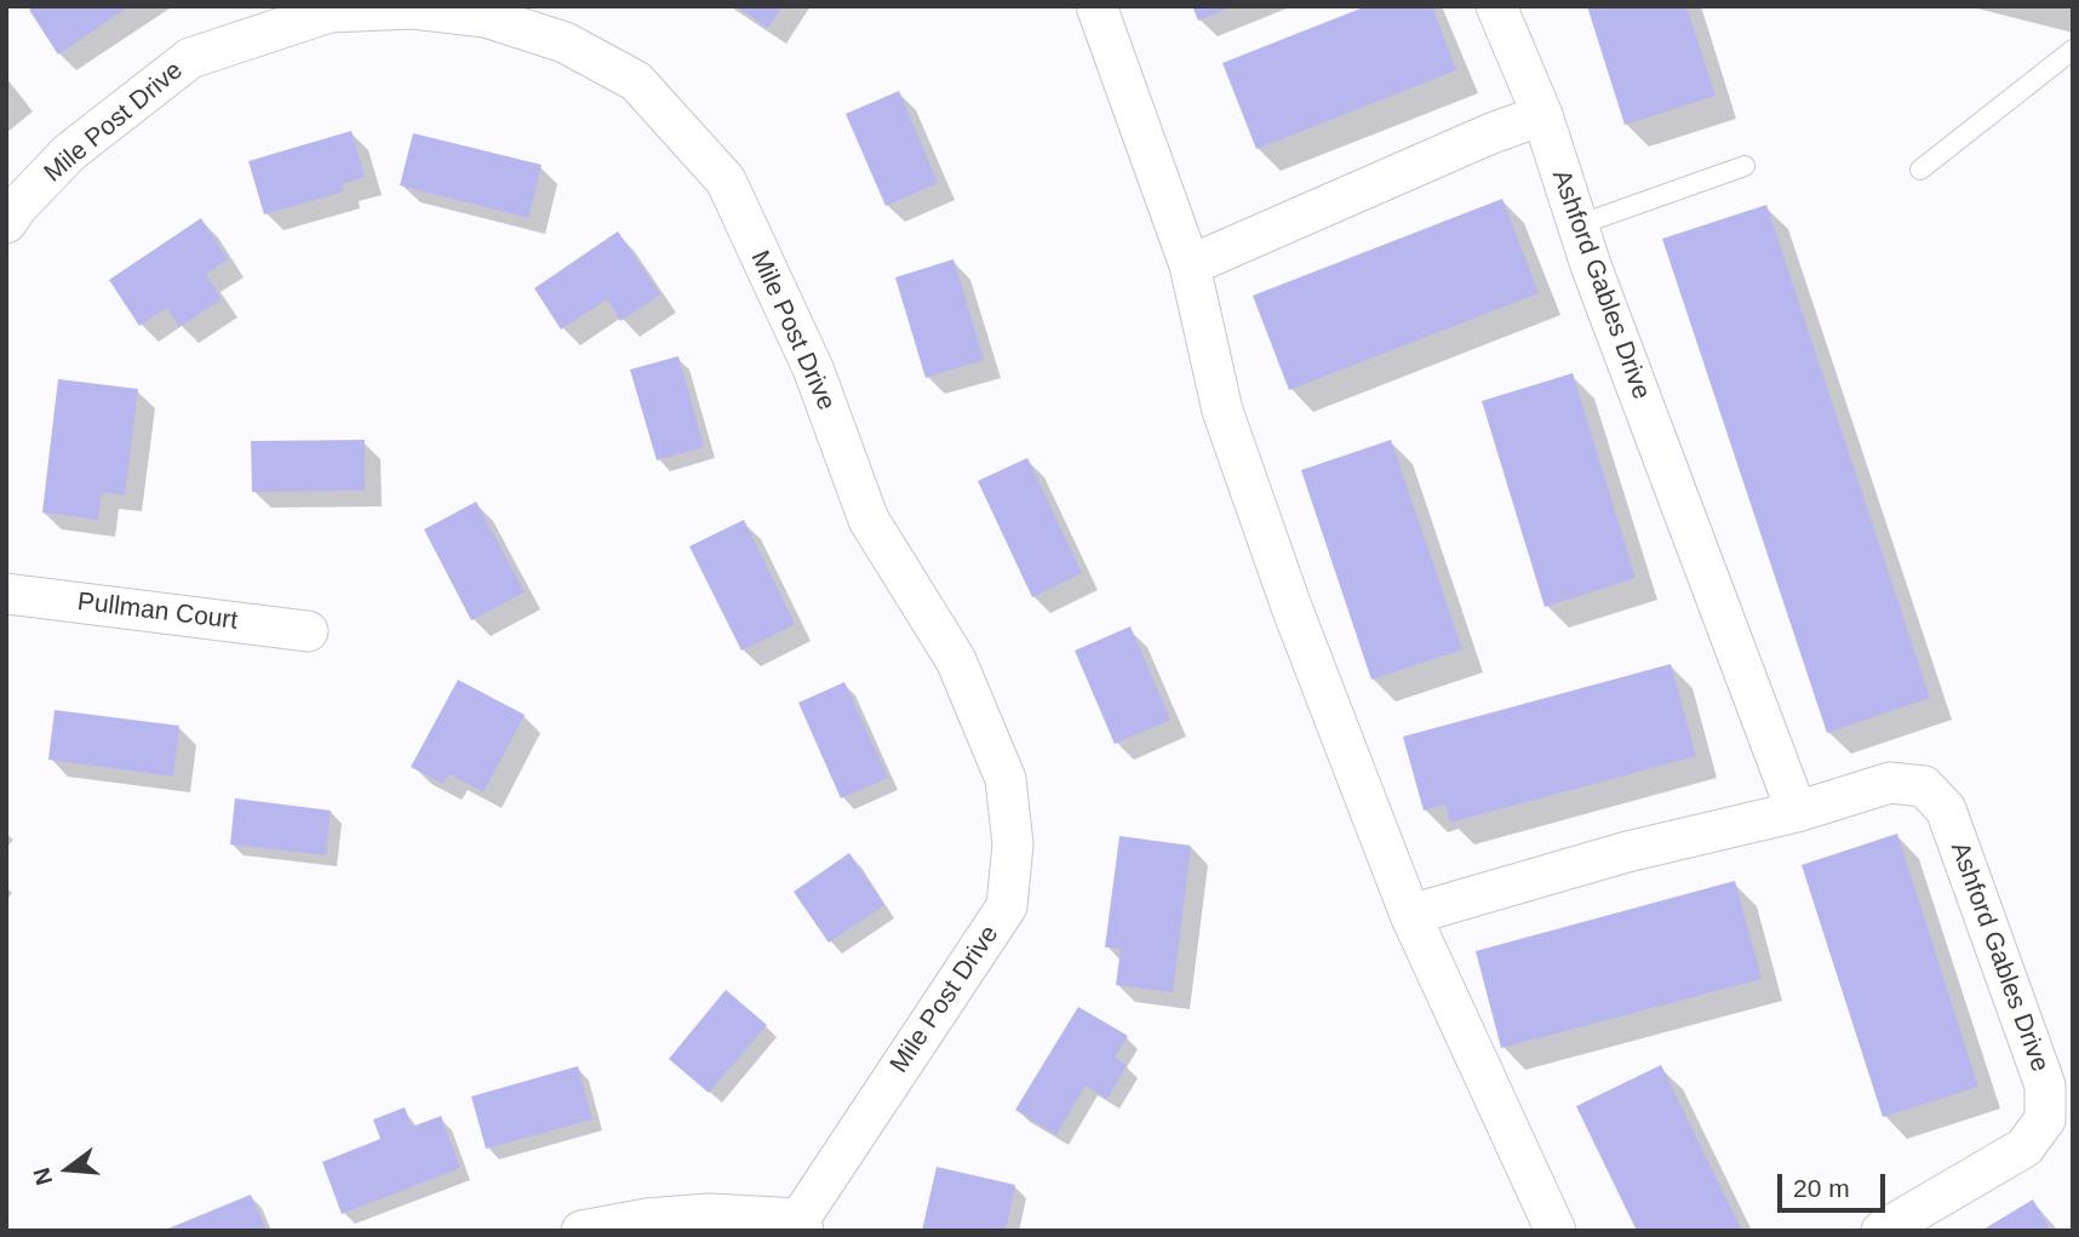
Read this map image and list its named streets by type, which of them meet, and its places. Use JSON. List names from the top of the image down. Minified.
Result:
{"streets":{"street":["Mile Post Drive","Ashford Gables Drive","Pullman Court"]},"scale_bar":"20 m","north":"left"}
